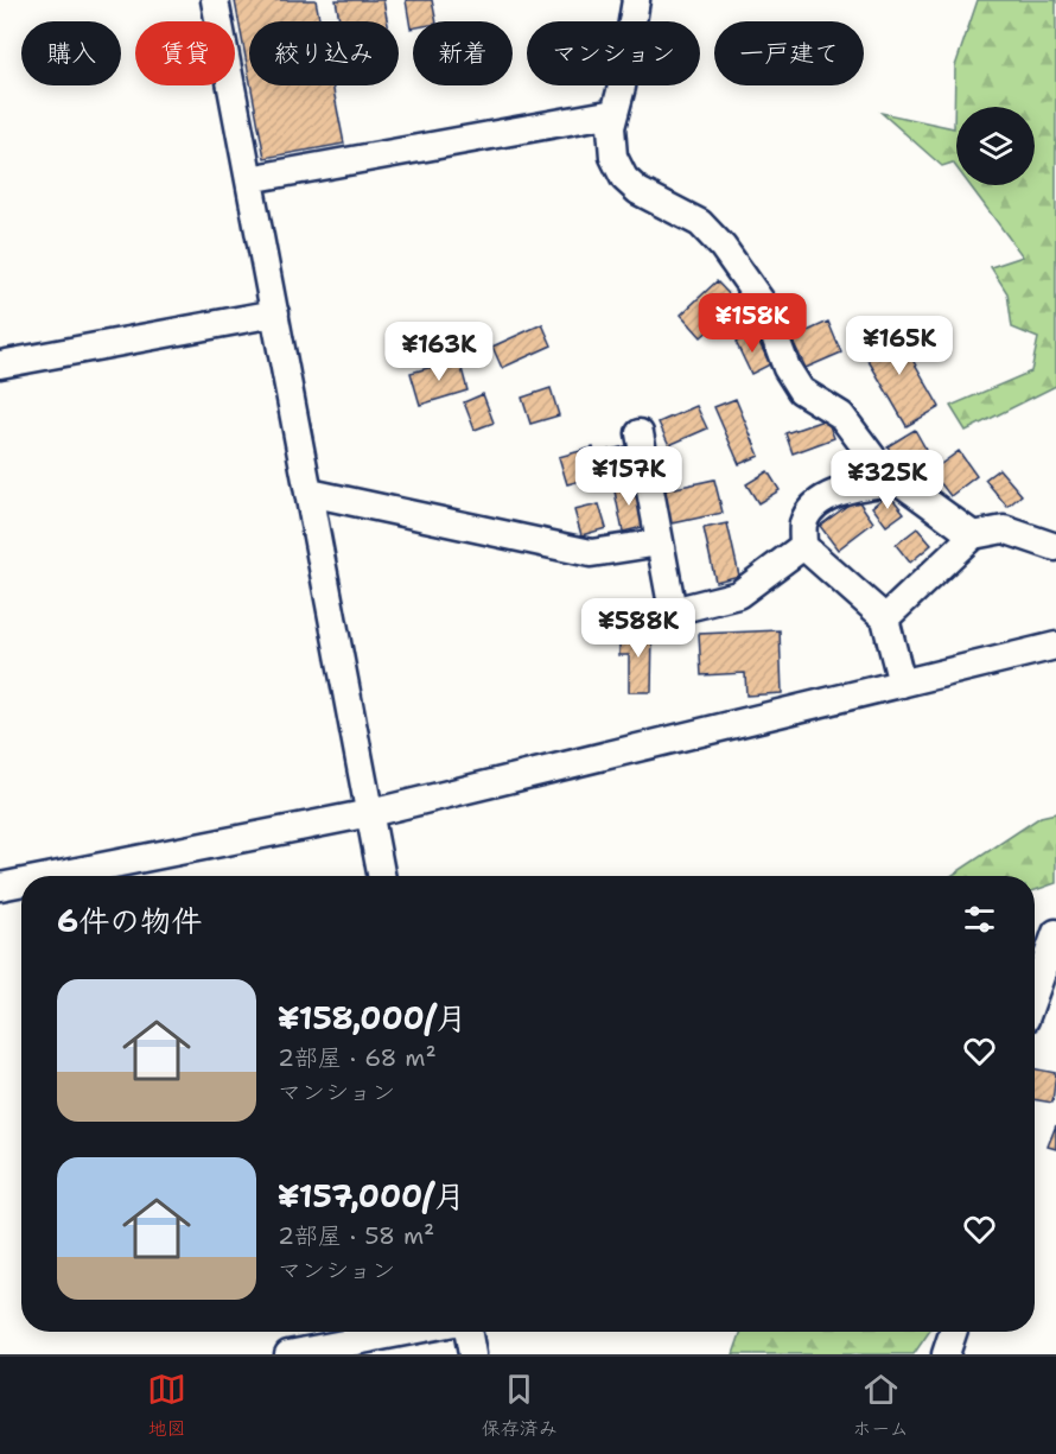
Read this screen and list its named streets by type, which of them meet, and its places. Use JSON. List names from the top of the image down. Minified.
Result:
{"page":{"chip":["購入","賃貸","絞り込み","新着","マンション","一戸建て"],"price":["¥158K","¥165K","¥163K","¥157K","¥325K","¥588K"],"heading":"6件の物件","list":[{"name":"¥158,000/月","note":"2部屋 · 68 m² · マンション"},{"name":"¥157,000/月","note":"2部屋 · 58 m² · マンション"}],"tabs":["地図","保存済み","ホーム"]}}
